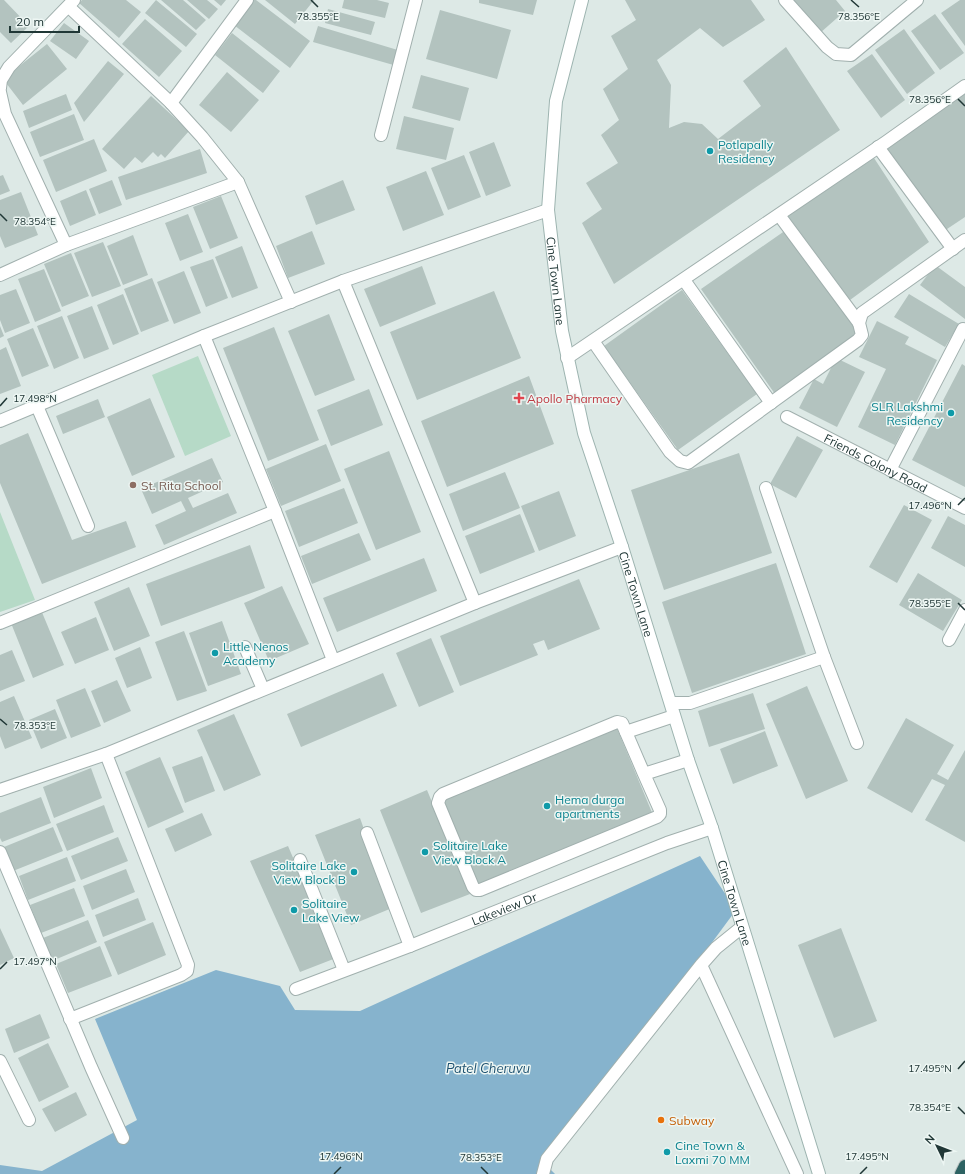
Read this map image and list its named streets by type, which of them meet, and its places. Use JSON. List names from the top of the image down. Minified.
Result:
{"streets":{"street":["Cine Town Lane","Friends Colony Road","Lakeview Dr"]},"crossings":[["Cine Town Lane","Lakeview Dr"]],"water":["Patel Cheruvu"],"places":{"other":["Potlapally Residency","SLR Lakshmi Residency","St. Rita School","Little Nenos Academy","Hema durga apartments","Solitaire Lake View Block A","Solitaire Lake View Block B","Solitaire Lake View","Subway","Cine Town & Laxmi 70 MM"],"health":["Apollo Pharmacy"]},"scale_bar":"20 m","north":"top left","coordinates":["78.355°E","78.356°E","78.354°E","17.498°N","17.496°N","78.353°E","17.497°N","17.495°N"]}
